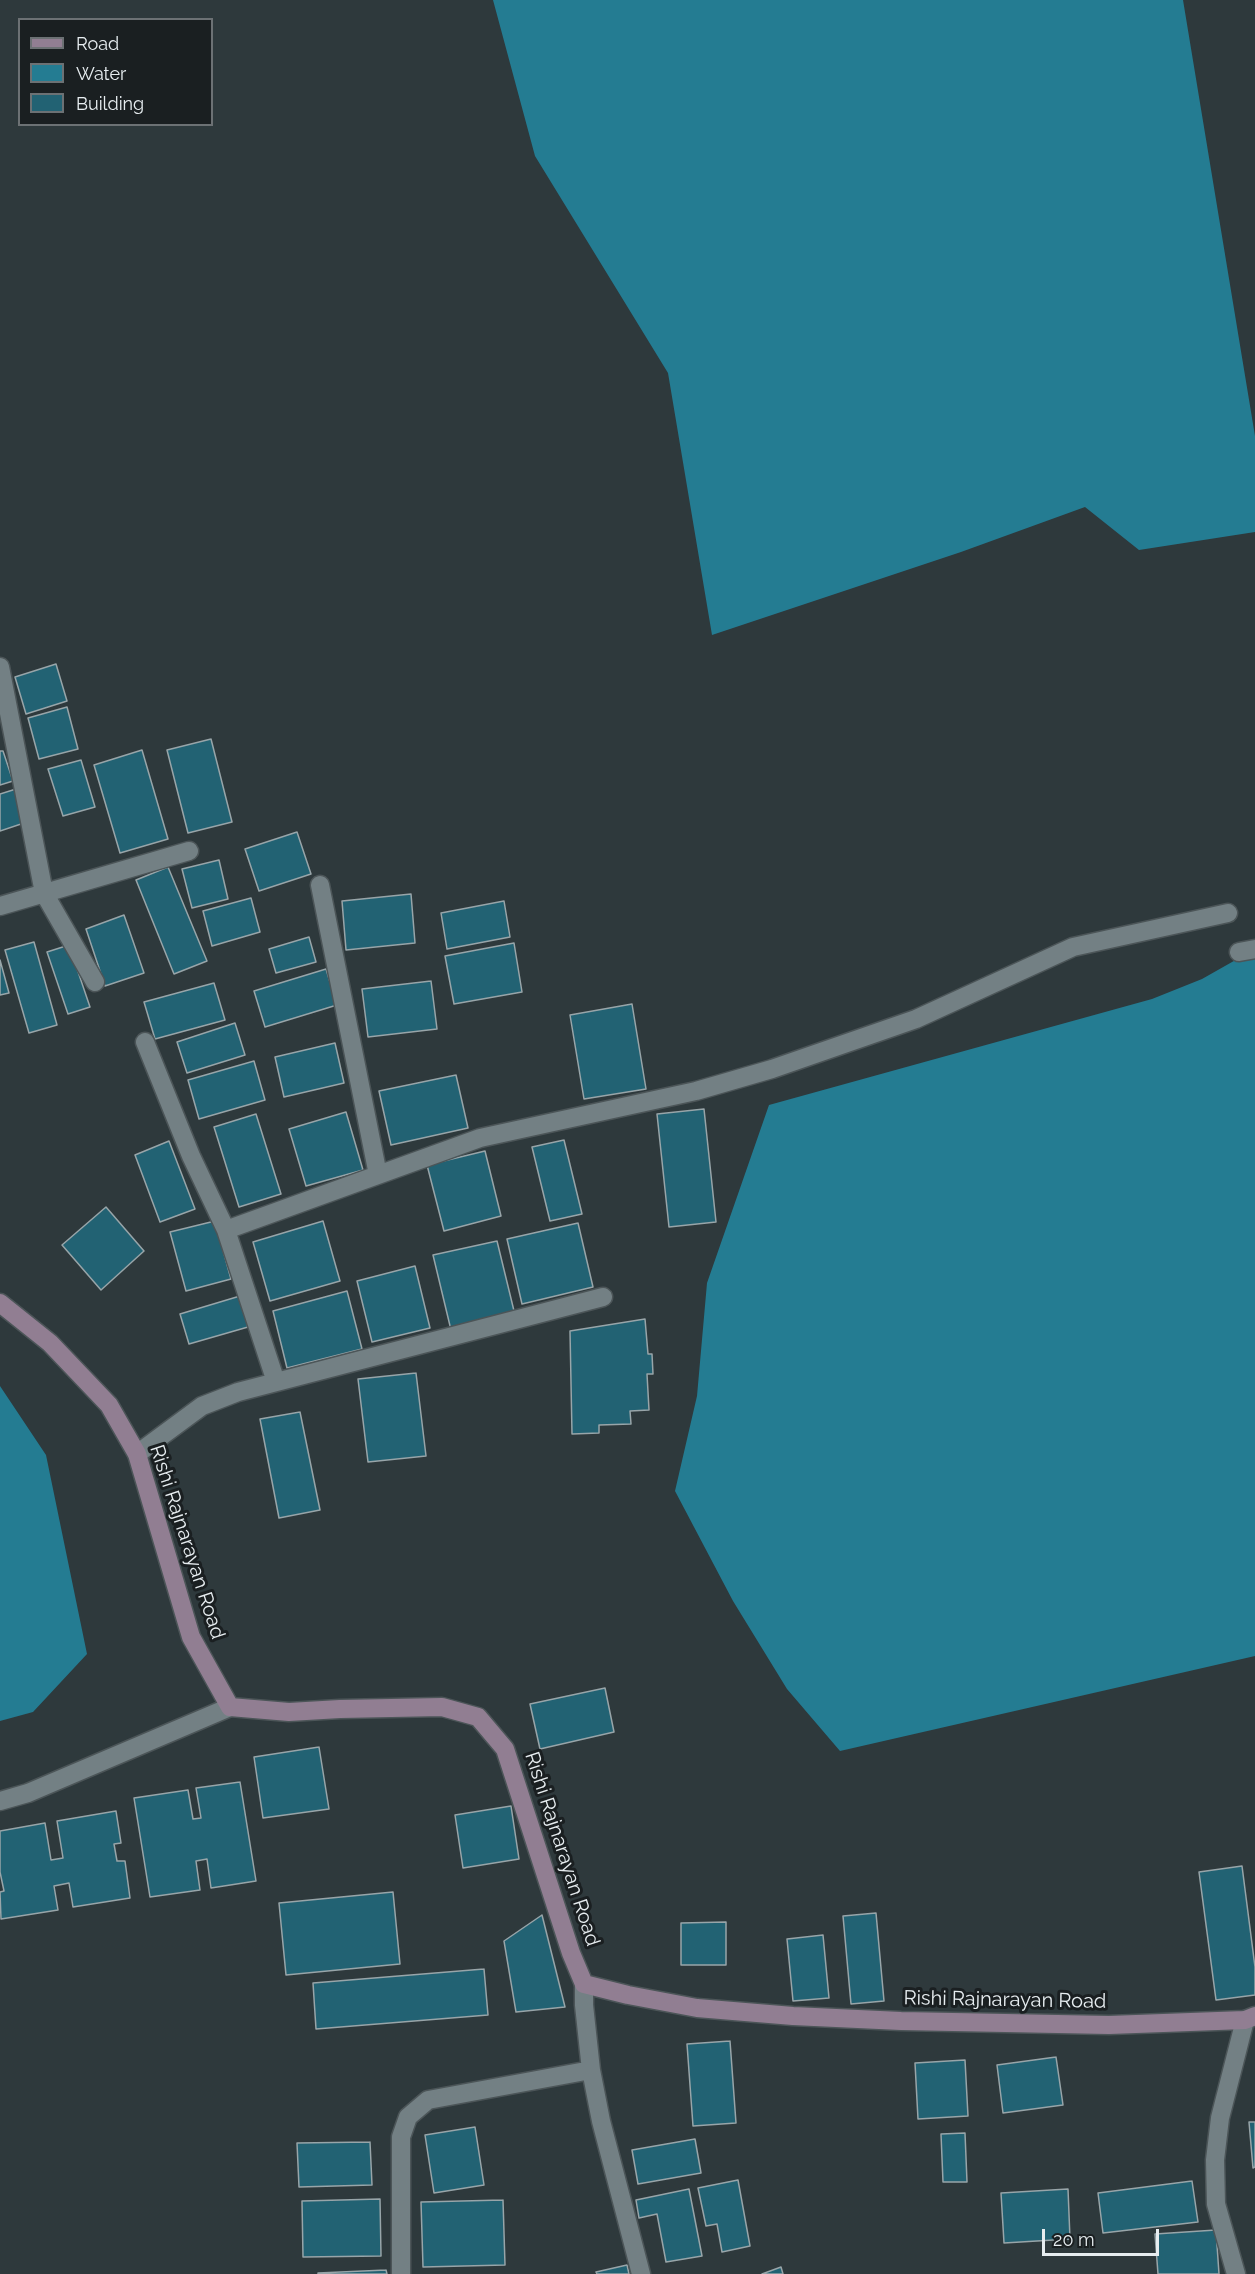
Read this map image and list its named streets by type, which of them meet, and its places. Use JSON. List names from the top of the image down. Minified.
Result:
{"streets":{"main road":["Rishi Rajnarayan Road"]},"legend":["Road","Water","Building"],"scale_bar":"20 m"}
